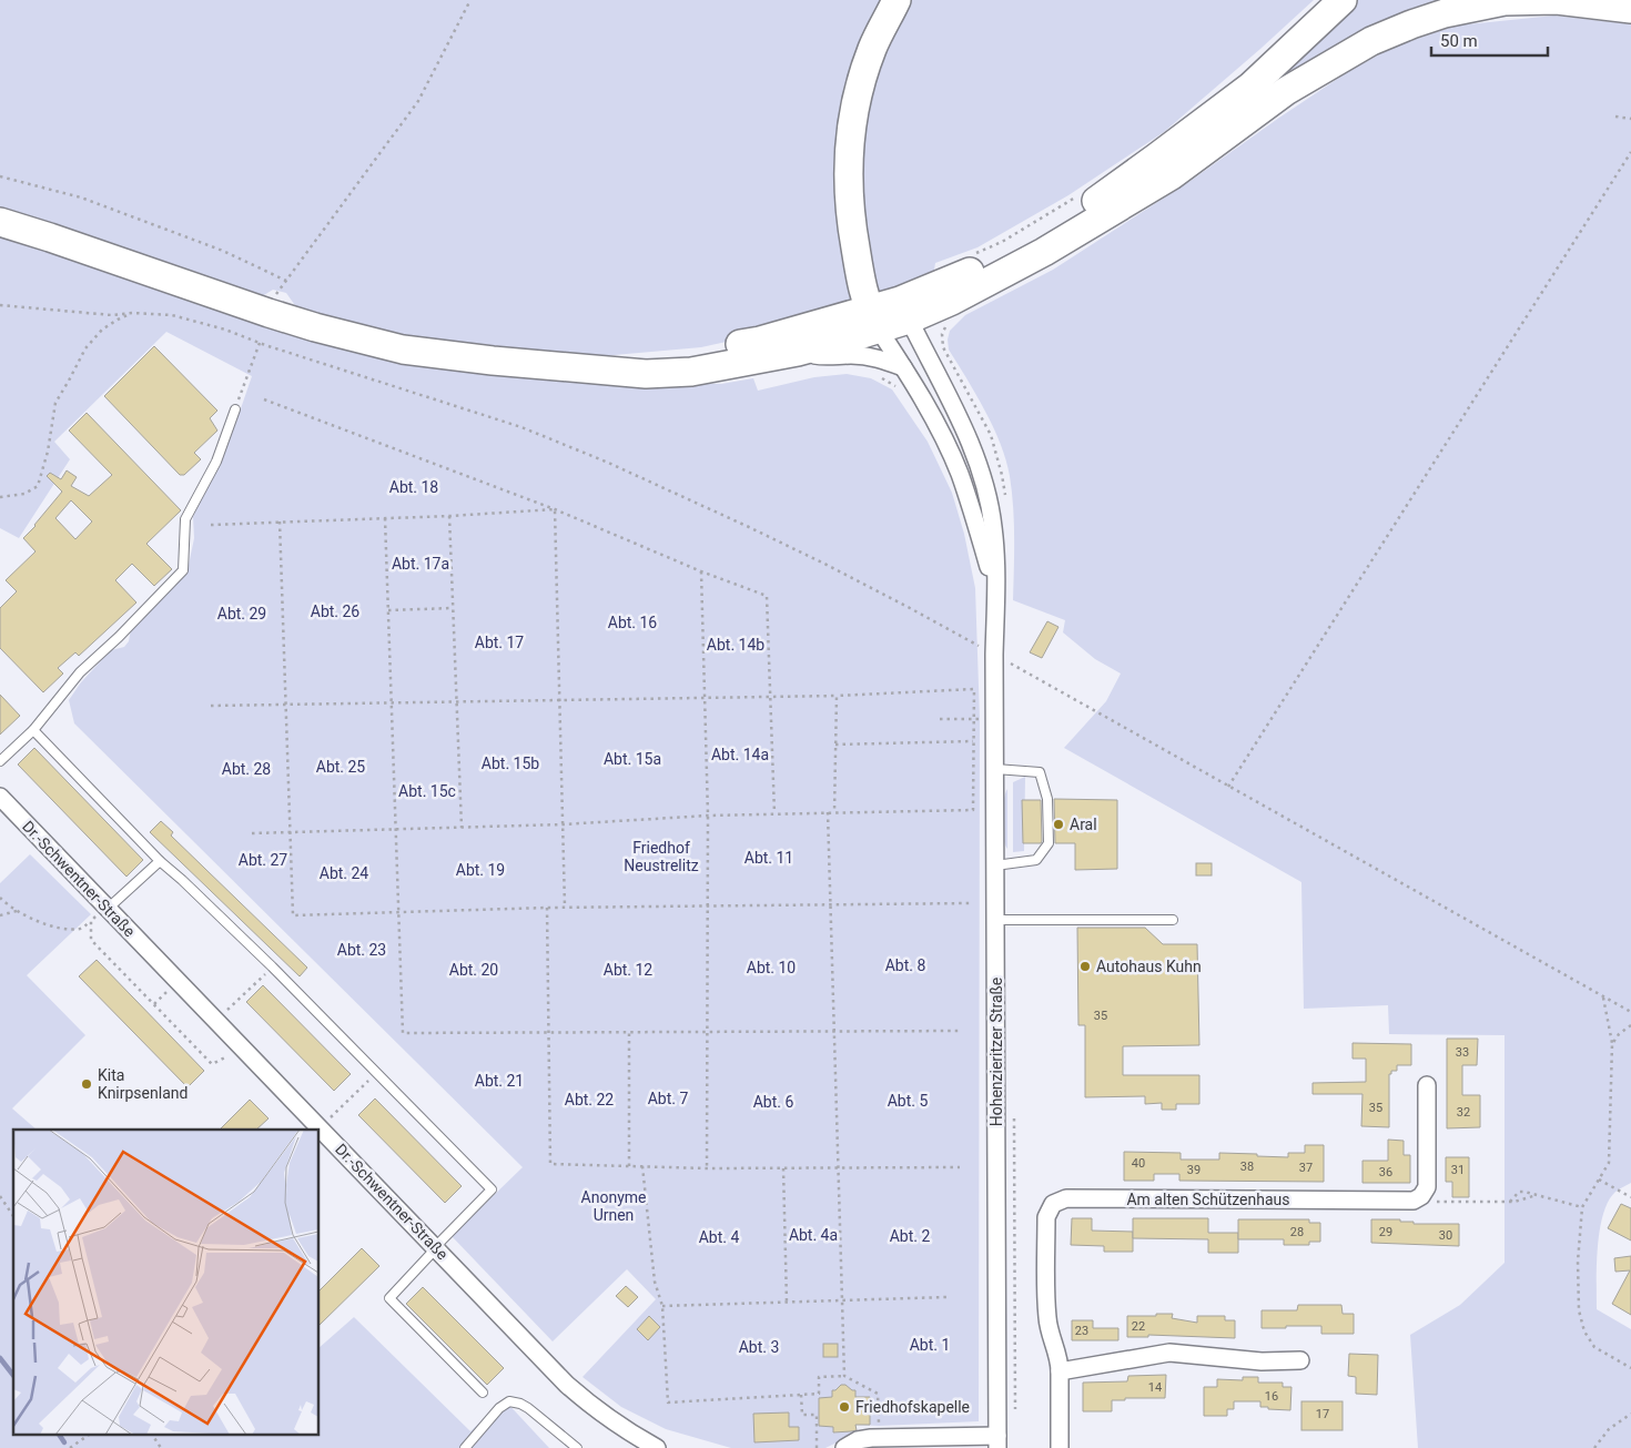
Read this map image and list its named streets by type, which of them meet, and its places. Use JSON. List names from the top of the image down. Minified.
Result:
{"streets":{"street":["Dr.-Schwentner-Straße","Hohenzieritzer Straße","Am alten Schützenhaus"]},"parks":["Abt. 18","Abt. 17a","Abt. 26","Abt. 29","Abt. 16","Abt. 17","Abt. 14b","Abt. 14a","Abt. 15a","Abt. 15b","Abt. 25","Abt. 28","Abt. 15c","Friedhof Neustrelitz","Abt. 11","Abt. 27","Abt. 19","Abt. 24","Abt. 23","Abt. 8","Abt. 10","Abt. 20","Abt. 12","Abt. 21","Abt. 7","Abt. 22","Abt. 5","Abt. 6","Anonyme Urnen","Abt. 4a","Abt. 2","Abt. 4","Abt. 1","Abt. 3"],"places":["Aral","Autohaus Kuhn","Kita Knirpsenland","Friedhofskapelle"],"house_numbers":["35","33","35","32","40","38","37","39","31","36","28","29","30","22","23","14","16","17"],"scale_bar":"50 m"}
